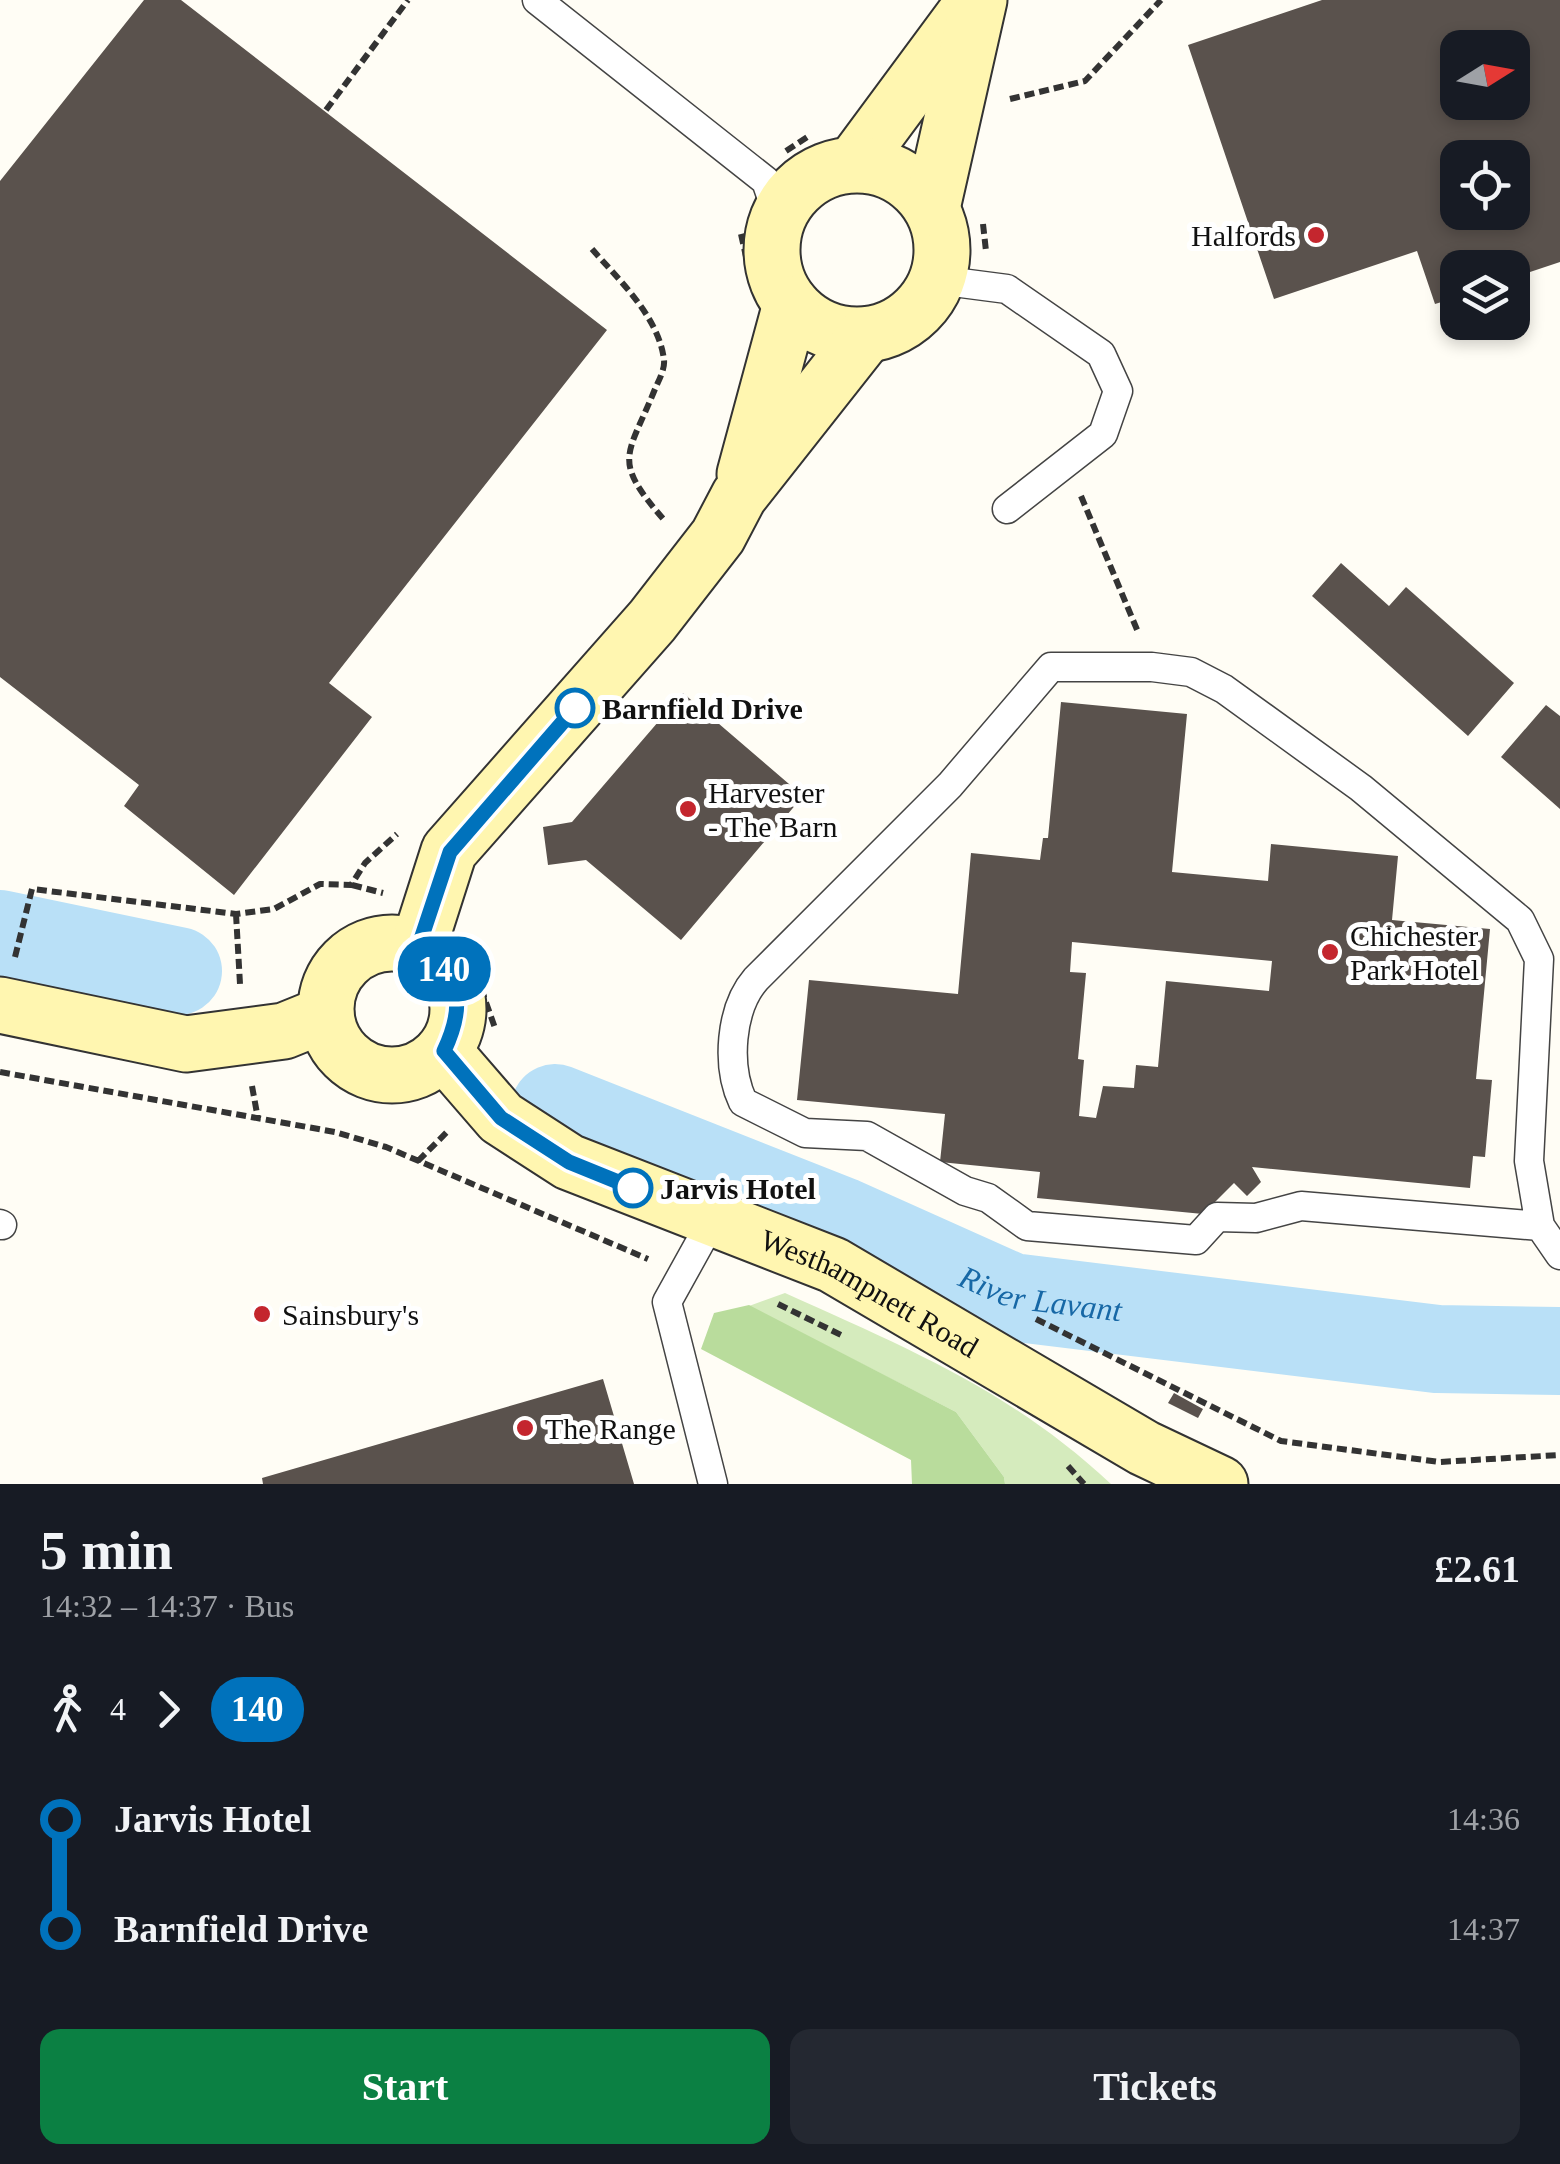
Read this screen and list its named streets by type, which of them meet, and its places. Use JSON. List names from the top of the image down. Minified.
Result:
{"streets":{"street":["Westhampnett Road"]},"water":["River Lavant"],"places":["Halfords","Barnfield Drive","Harvester - The Barn","Chichester Park Hotel","Jarvis Hotel","Sainsbury's","The Range"],"lines":["bus line 140"],"north":"right","page":{"on_map":"140","heading":["5 min","14:32 – 14:37 · Bus","£2.61"],"legs":["4","140"],"list":[{"name":"Jarvis Hotel","value":"14:36"},{"name":"Barnfield Drive","value":"14:37"}],"buttons":["Start","Tickets"]}}
